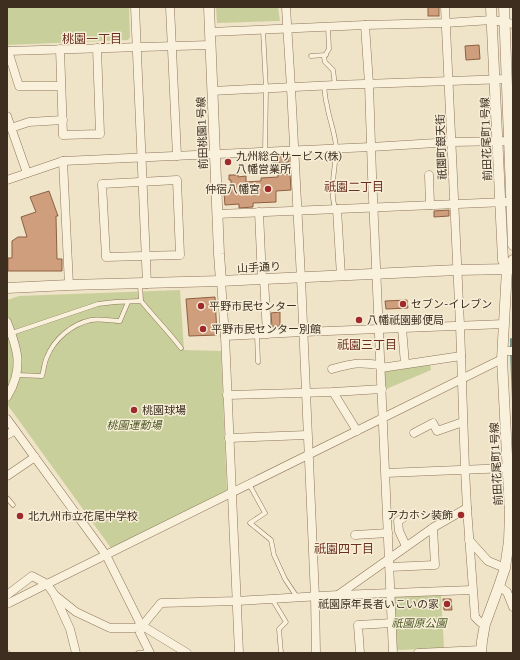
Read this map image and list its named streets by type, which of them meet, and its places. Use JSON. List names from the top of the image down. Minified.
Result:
{"streets":{"street":["前田桃園1号線","前田花尾町1号線","祇園町銀天街","山手通り"]},"crossings":[["前田桃園1号線","山手通り"],["前田花尾町1号線","祇園町銀天街"],["前田花尾町1号線","山手通り"],["祇園町銀天街","山手通り"]],"districts":["桃園一丁目","祇園二丁目","祇園三丁目","祇園四丁目"],"parks":["桃園運動場","祇園原公園"],"places":["九州総合サービス(株) 八幡営業所","仲宿八幡宮","セブン-イレブン","平野市民センター","八幡祇園郵便局","平野市民センター別館","桃園球場","アカホシ装飾","北九州市立花尾中学校","祇園原年長者いこいの家"]}
